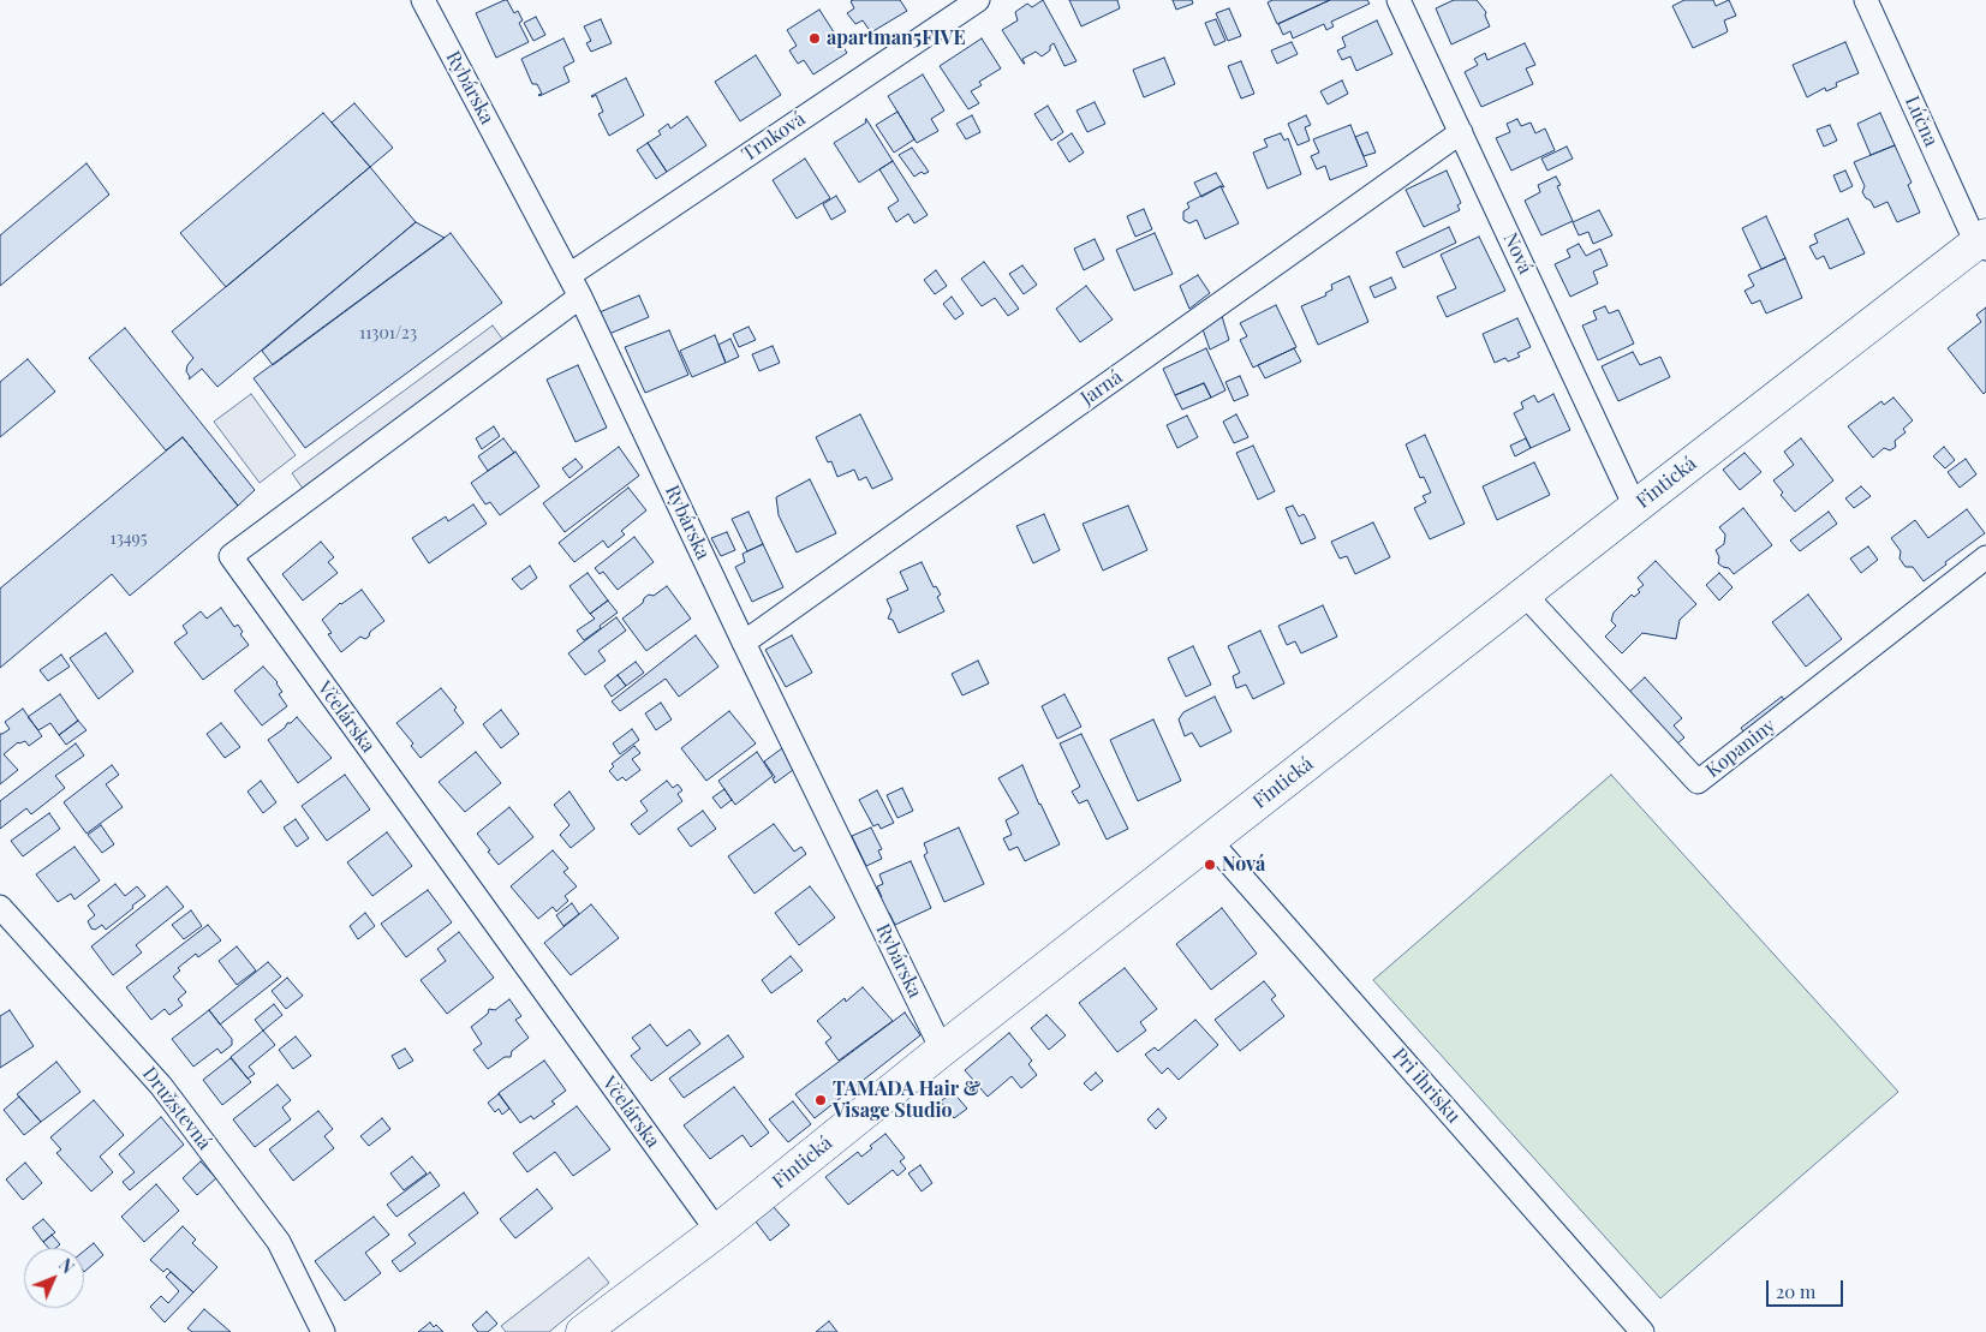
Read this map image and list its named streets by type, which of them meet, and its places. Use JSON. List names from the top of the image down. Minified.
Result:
{"streets":{"street":["Rybárska","Lúčna","Trnková","Nová","Jarná","Fintická","Včelárska","Kopaniny","Pri ihrisku","Družstevná"]},"crossings":[["Rybárska","Trnková"],["Rybárska","Jarná"],["Rybárska","Fintická"],["Rybárska","Včelárska"],["Lúčna","Fintická"],["Nová","Jarná"],["Nová","Fintická"],["Fintická","Včelárska"],["Fintická","Kopaniny"],["Fintická","Pri ihrisku"]],"places":["apartman5FIVE","Nová","TAMADA Hair & Visage Studio"],"house_numbers":["11301/23","13495"],"scale_bar":"20 m","north":"top right"}
